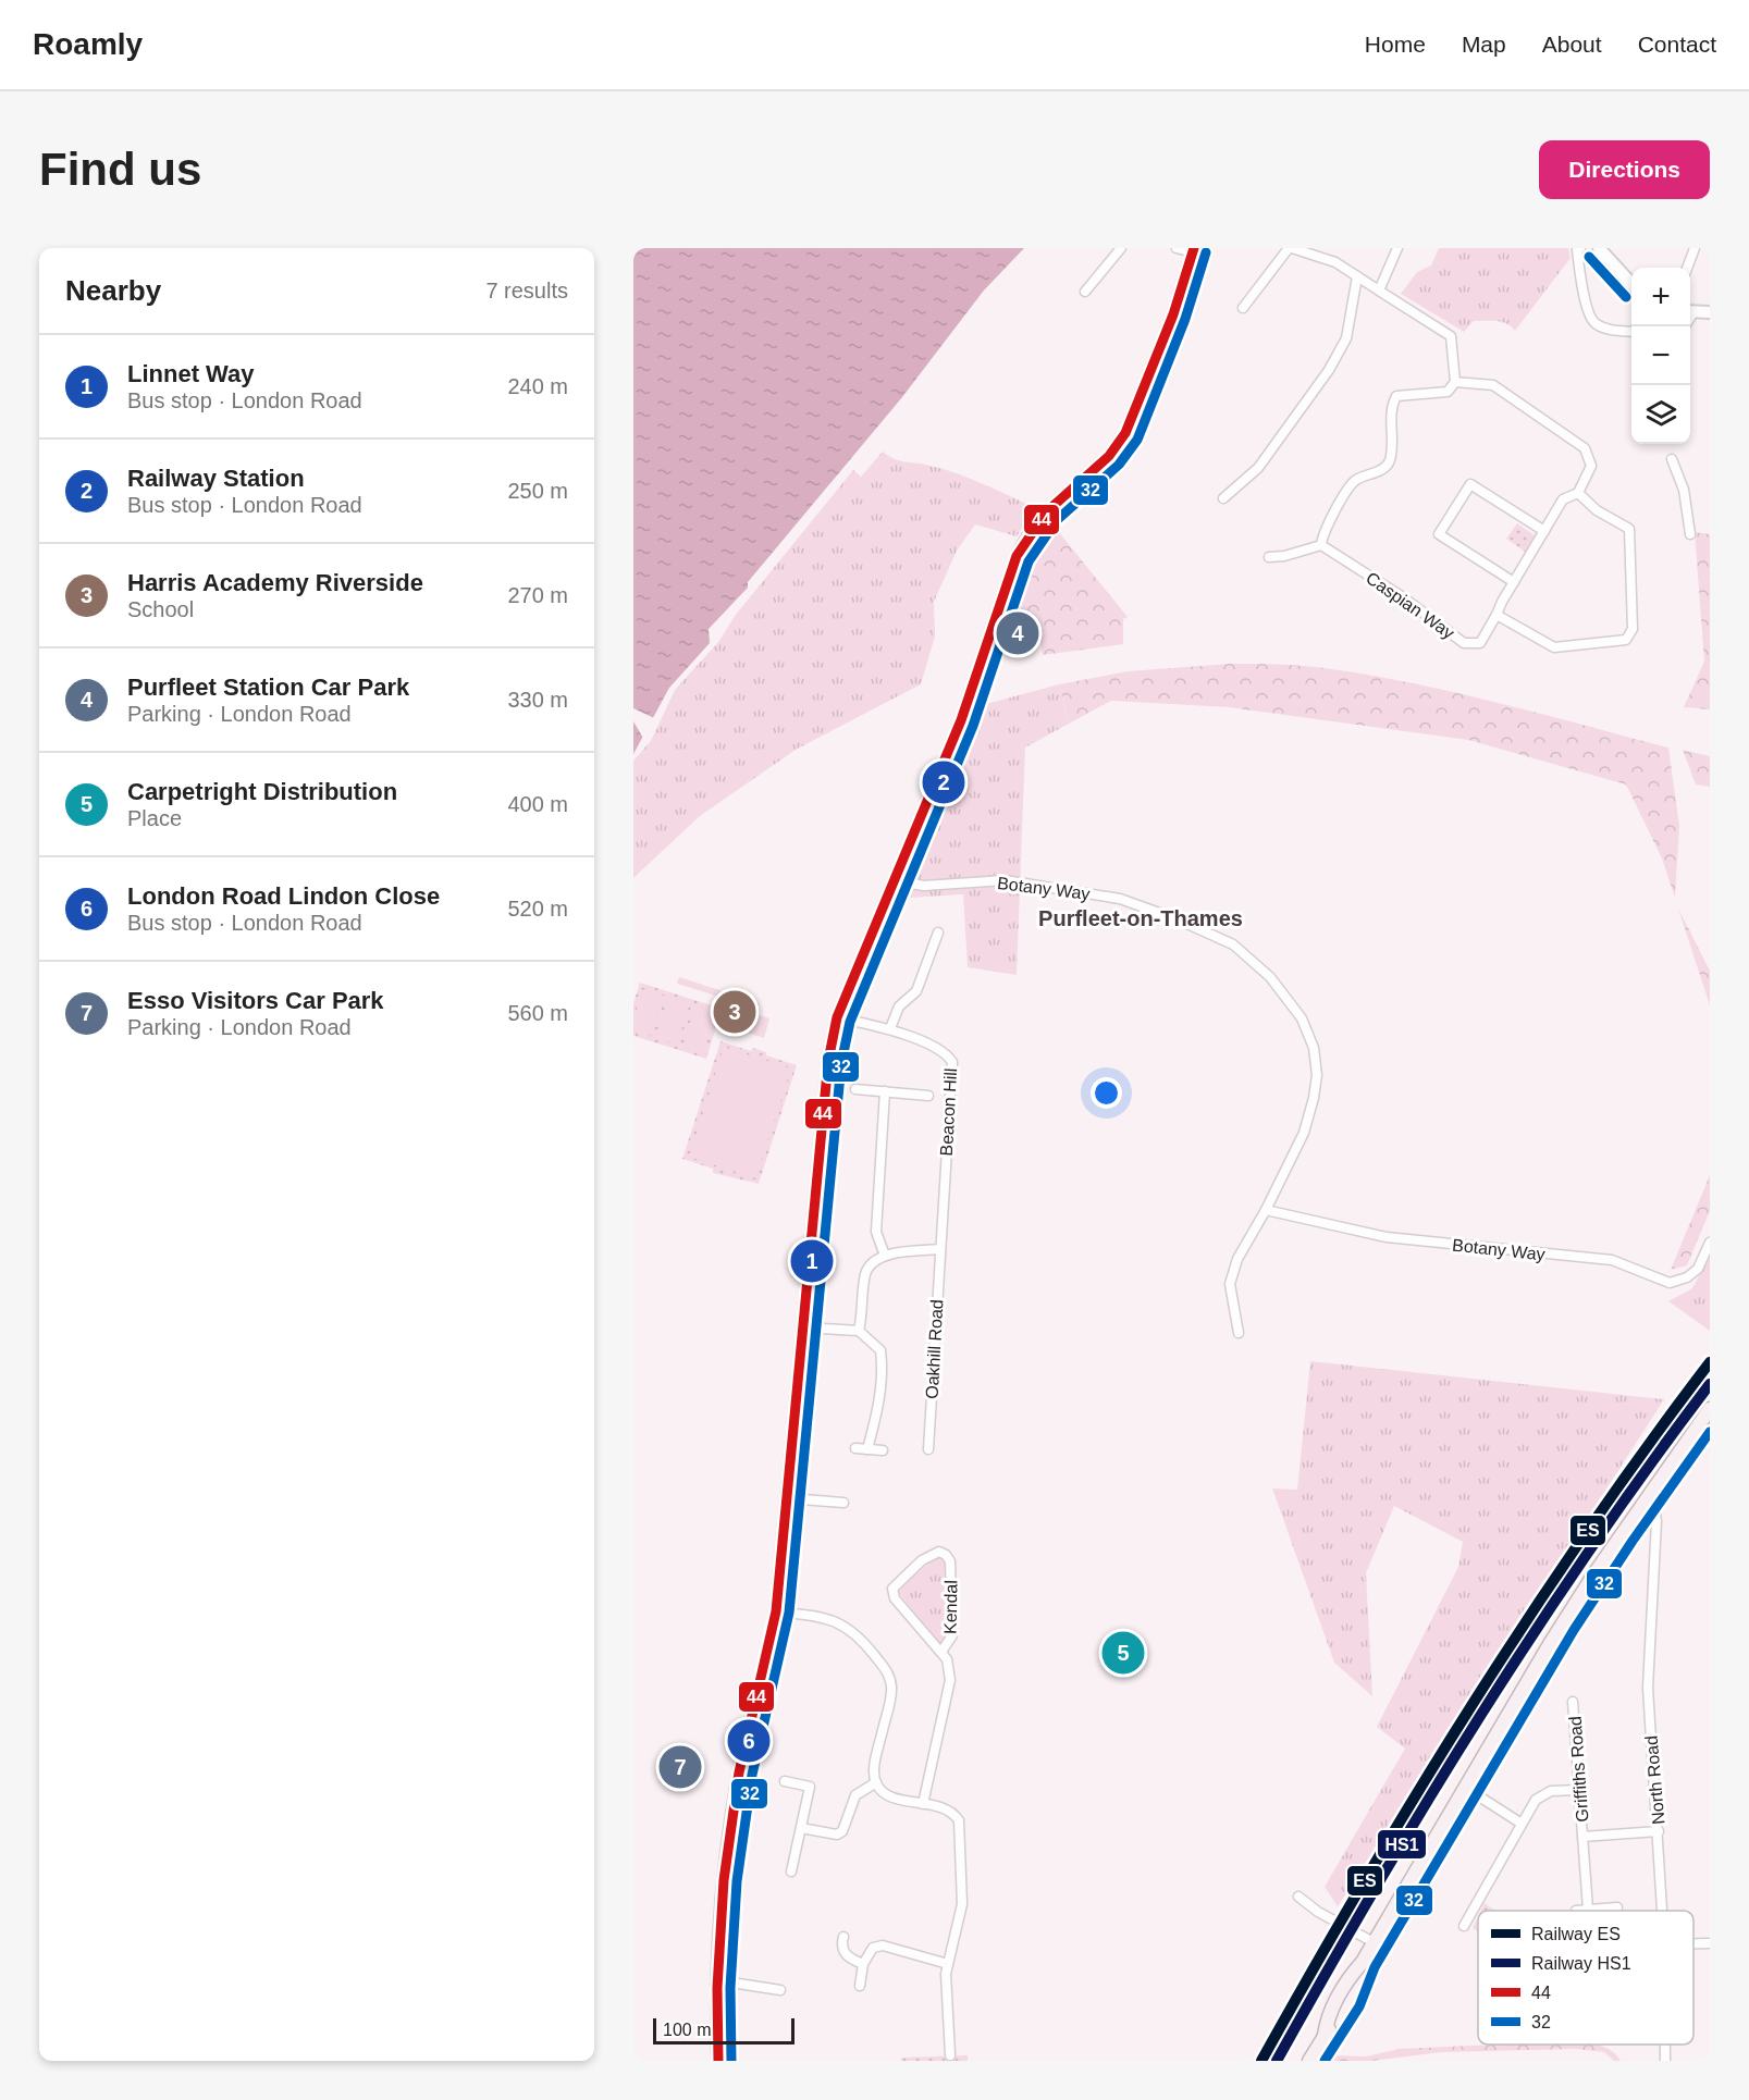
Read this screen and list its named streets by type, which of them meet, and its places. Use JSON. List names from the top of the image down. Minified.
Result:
{"streets":{"street":["Caspian Way","Botany Way","Beacon Hill","Oakhill Road","Kendal","Griffiths Road","North Road"]},"crossings":[["Beacon Hill","Oakhill Road"],["Griffiths Road","North Road"]],"districts":["Purfleet-on-Thames"],"lines":["transit line 44","transit line 32","rail line ES","rail line HS1"],"legend":["Railway ES","Railway HS1","44","32"],"scale_bar":"100 m","page":{"header":"Roamly","nav":["Home","Map","About","Contact"],"buttons":"Directions","title":"Find us","heading":["Nearby","7 results"],"map_buttons":["+","−"],"list":[{"mark":"1","name":"Linnet Way","note":"Bus stop · London Road","value":"240 m"},{"mark":"2","name":"Railway Station","note":"Bus stop · London Road","value":"250 m"},{"mark":"3","name":"Harris Academy Riverside","note":"School","value":"270 m"},{"mark":"4","name":"Purfleet Station Car Park","note":"Parking · London Road","value":"330 m"},{"mark":"5","name":"Carpetright Distribution","note":"Place","value":"400 m"},{"mark":"6","name":"London Road Lindon Close","note":"Bus stop · London Road","value":"520 m"},{"mark":"7","name":"Esso Visitors Car Park","note":"Parking · London Road","value":"560 m"}],"pins":["4","2","3","1","5","6","7"],"scale":"100 m"}}
